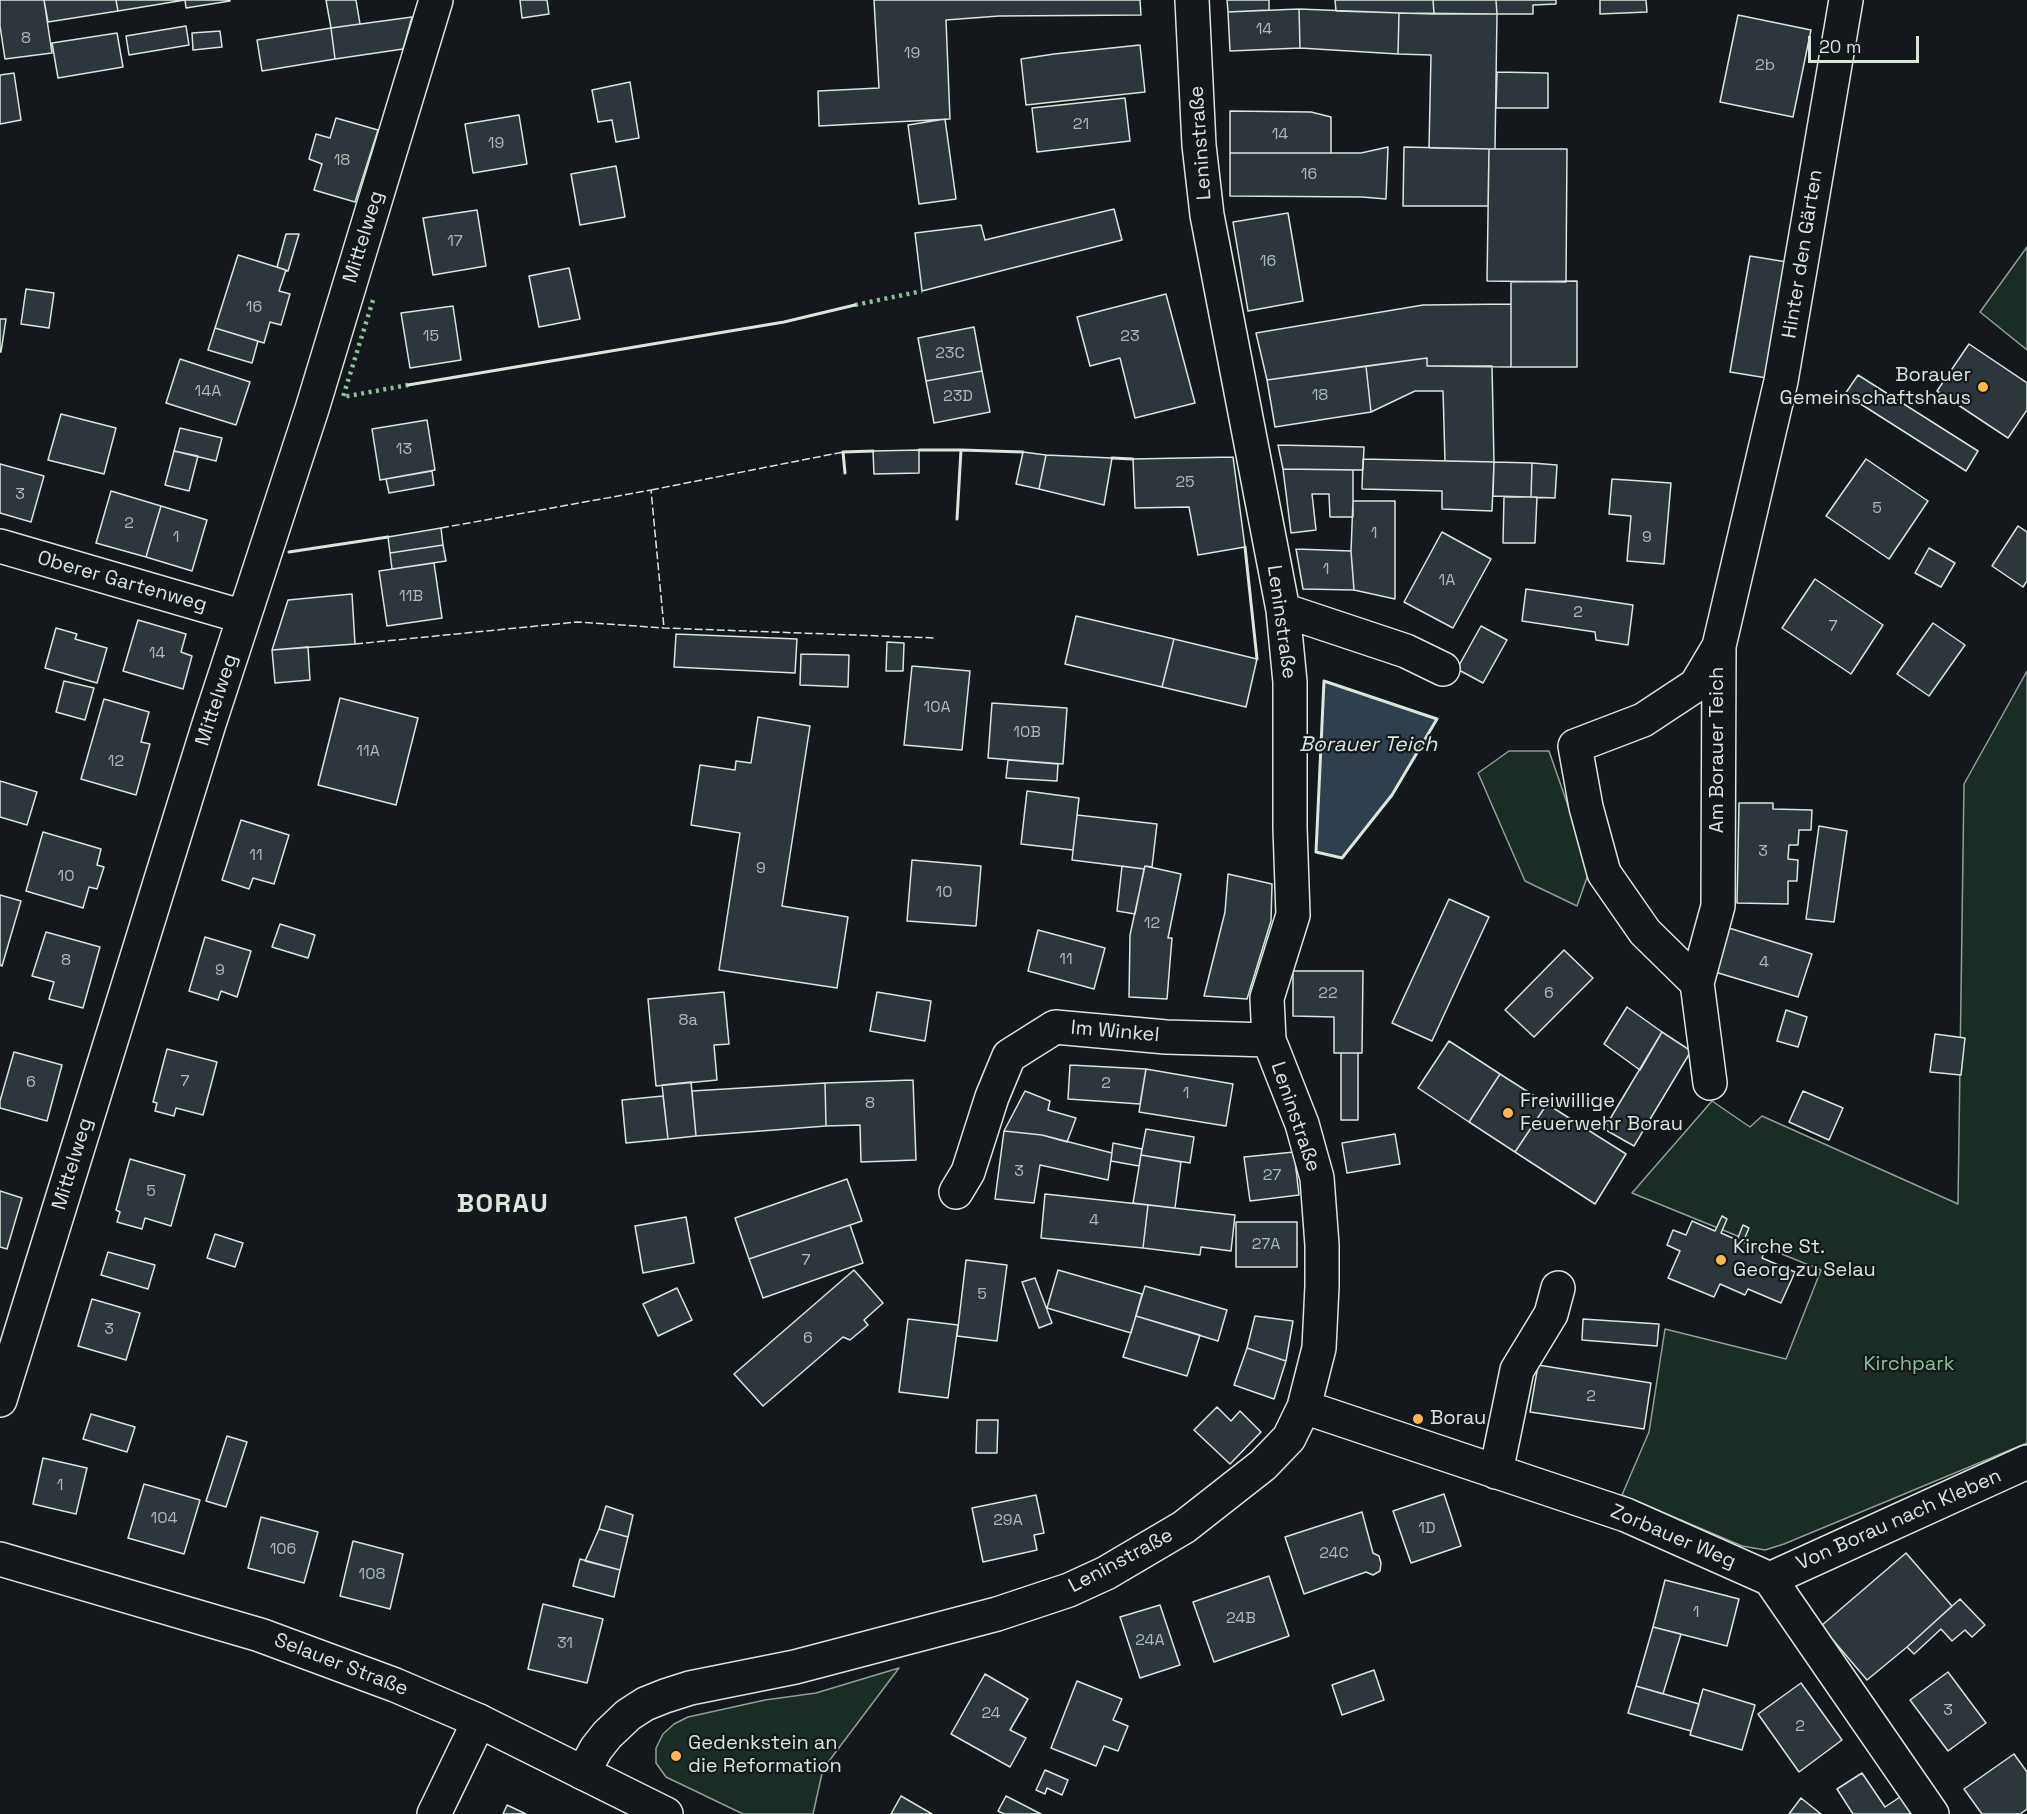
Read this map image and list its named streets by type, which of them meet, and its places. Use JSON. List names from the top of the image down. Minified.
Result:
{"streets":{"street":["Leninstraße","Mittelweg","Hinter den Gärten","Oberer Gartenweg","Am Borauer Teich","Im Winkel","Von Borau nach Kleben","Zorbauer Weg","Selauer Straße"]},"crossings":[["Leninstraße","Im Winkel"],["Leninstraße","Zorbauer Weg"],["Leninstraße","Selauer Straße"],["Mittelweg","Oberer Gartenweg"],["Hinter den Gärten","Am Borauer Teich"],["Von Borau nach Kleben","Zorbauer Weg"]],"districts":["BORAU"],"water":["Borauer Teich"],"parks":["Kirchpark"],"places":["Borauer Gemeinschaftshaus","Freiwillige Feuerwehr Borau","Kirche St. Georg zu Selau","Borau","Gedenkstein an die Reformation"],"house_numbers":["14","8","19","2b","21","14","19","18","16","17","16","16","15","23","23C","14A","18","23D","13","25","3","5","2","1","1","9","1","1A","11B","2","7","14","10A","10B","11A","12","3","11","9","10","10","12","11","8","4","9","22","6","8a","7","6","2","1","8","3","27","5","4","27A","7","5","3","6","2","1","104","29A","1D","106","24C","108","1","24B","24A","31","3","24","2"],"scale_bar":"20 m"}
